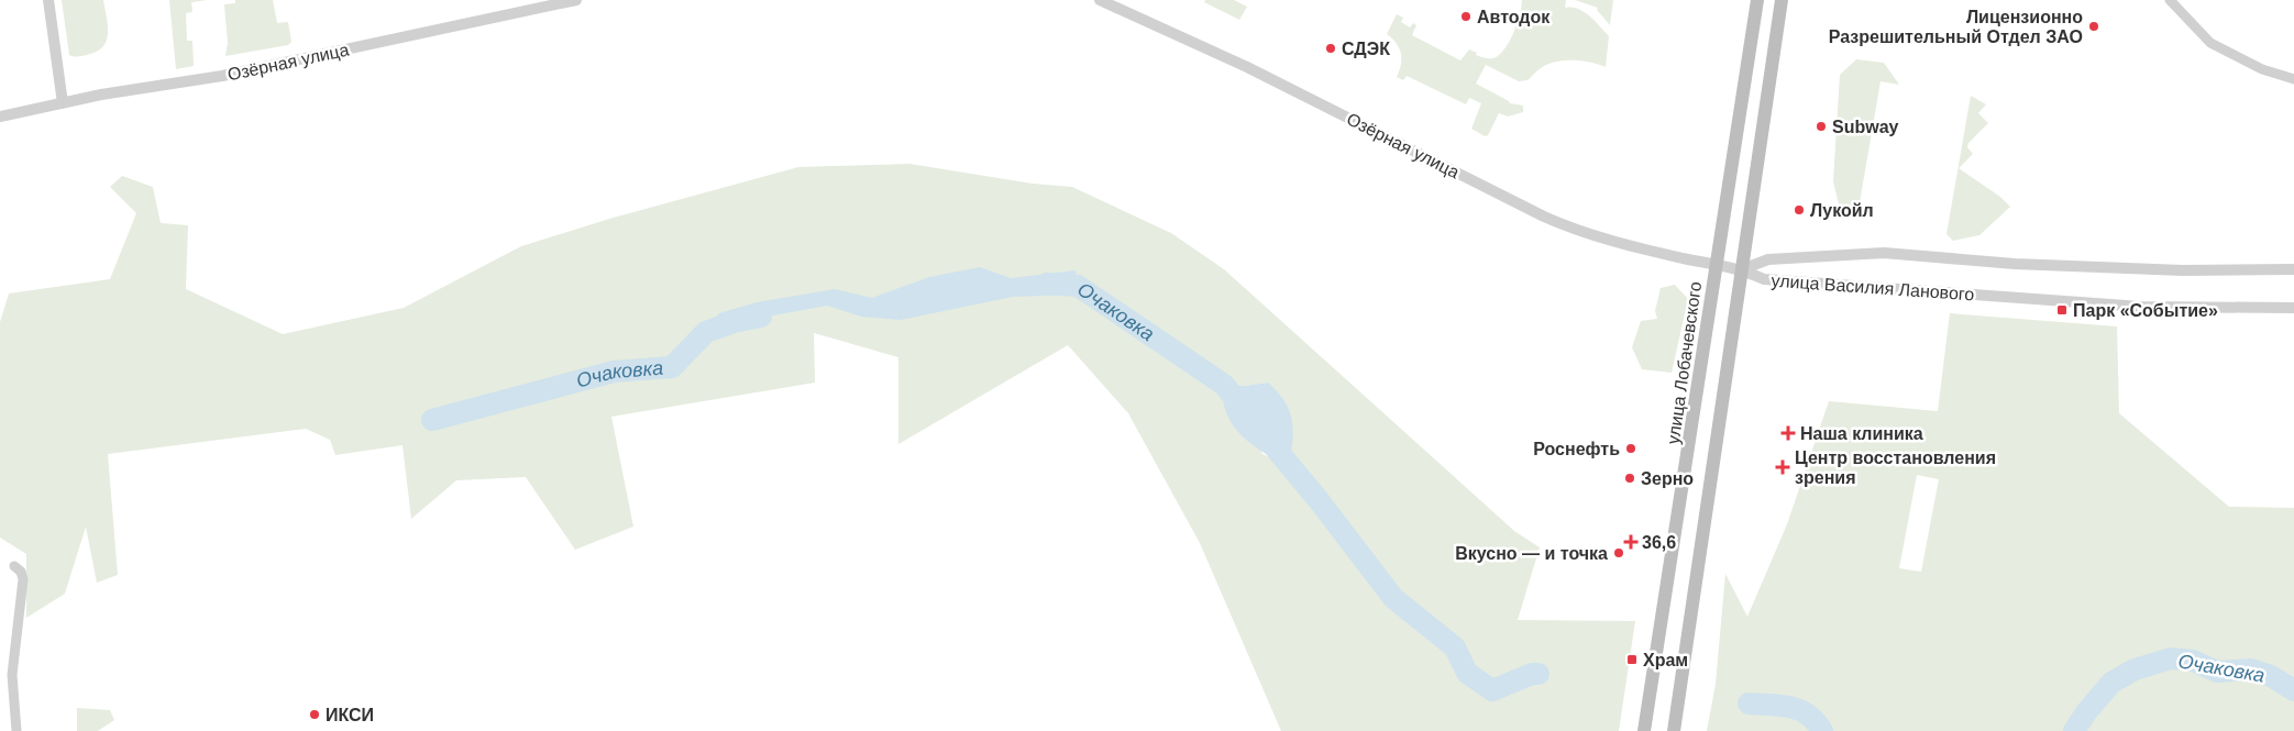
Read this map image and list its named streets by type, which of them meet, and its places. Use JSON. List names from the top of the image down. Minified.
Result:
{"streets":{"main road":["улица Лобачевского"],"street":["Озёрная улица","улица Василия Ланового"]},"crossings":[["Озёрная улица","улица Василия Ланового"],["Озёрная улица","улица Лобачевского"]],"water":["Очаковка"],"places":{"other":["Автодок","Лицензионно Разрешительный Отдел ЗАО","СДЭК","Subway","Лукойл","Роснефть","Зерно","Вкусно — и точка","ИКСИ"],"transit":["Парк «Событие»","Храм"],"health":["Наша клиника","Центр восстановления зрения","36,6"]}}
